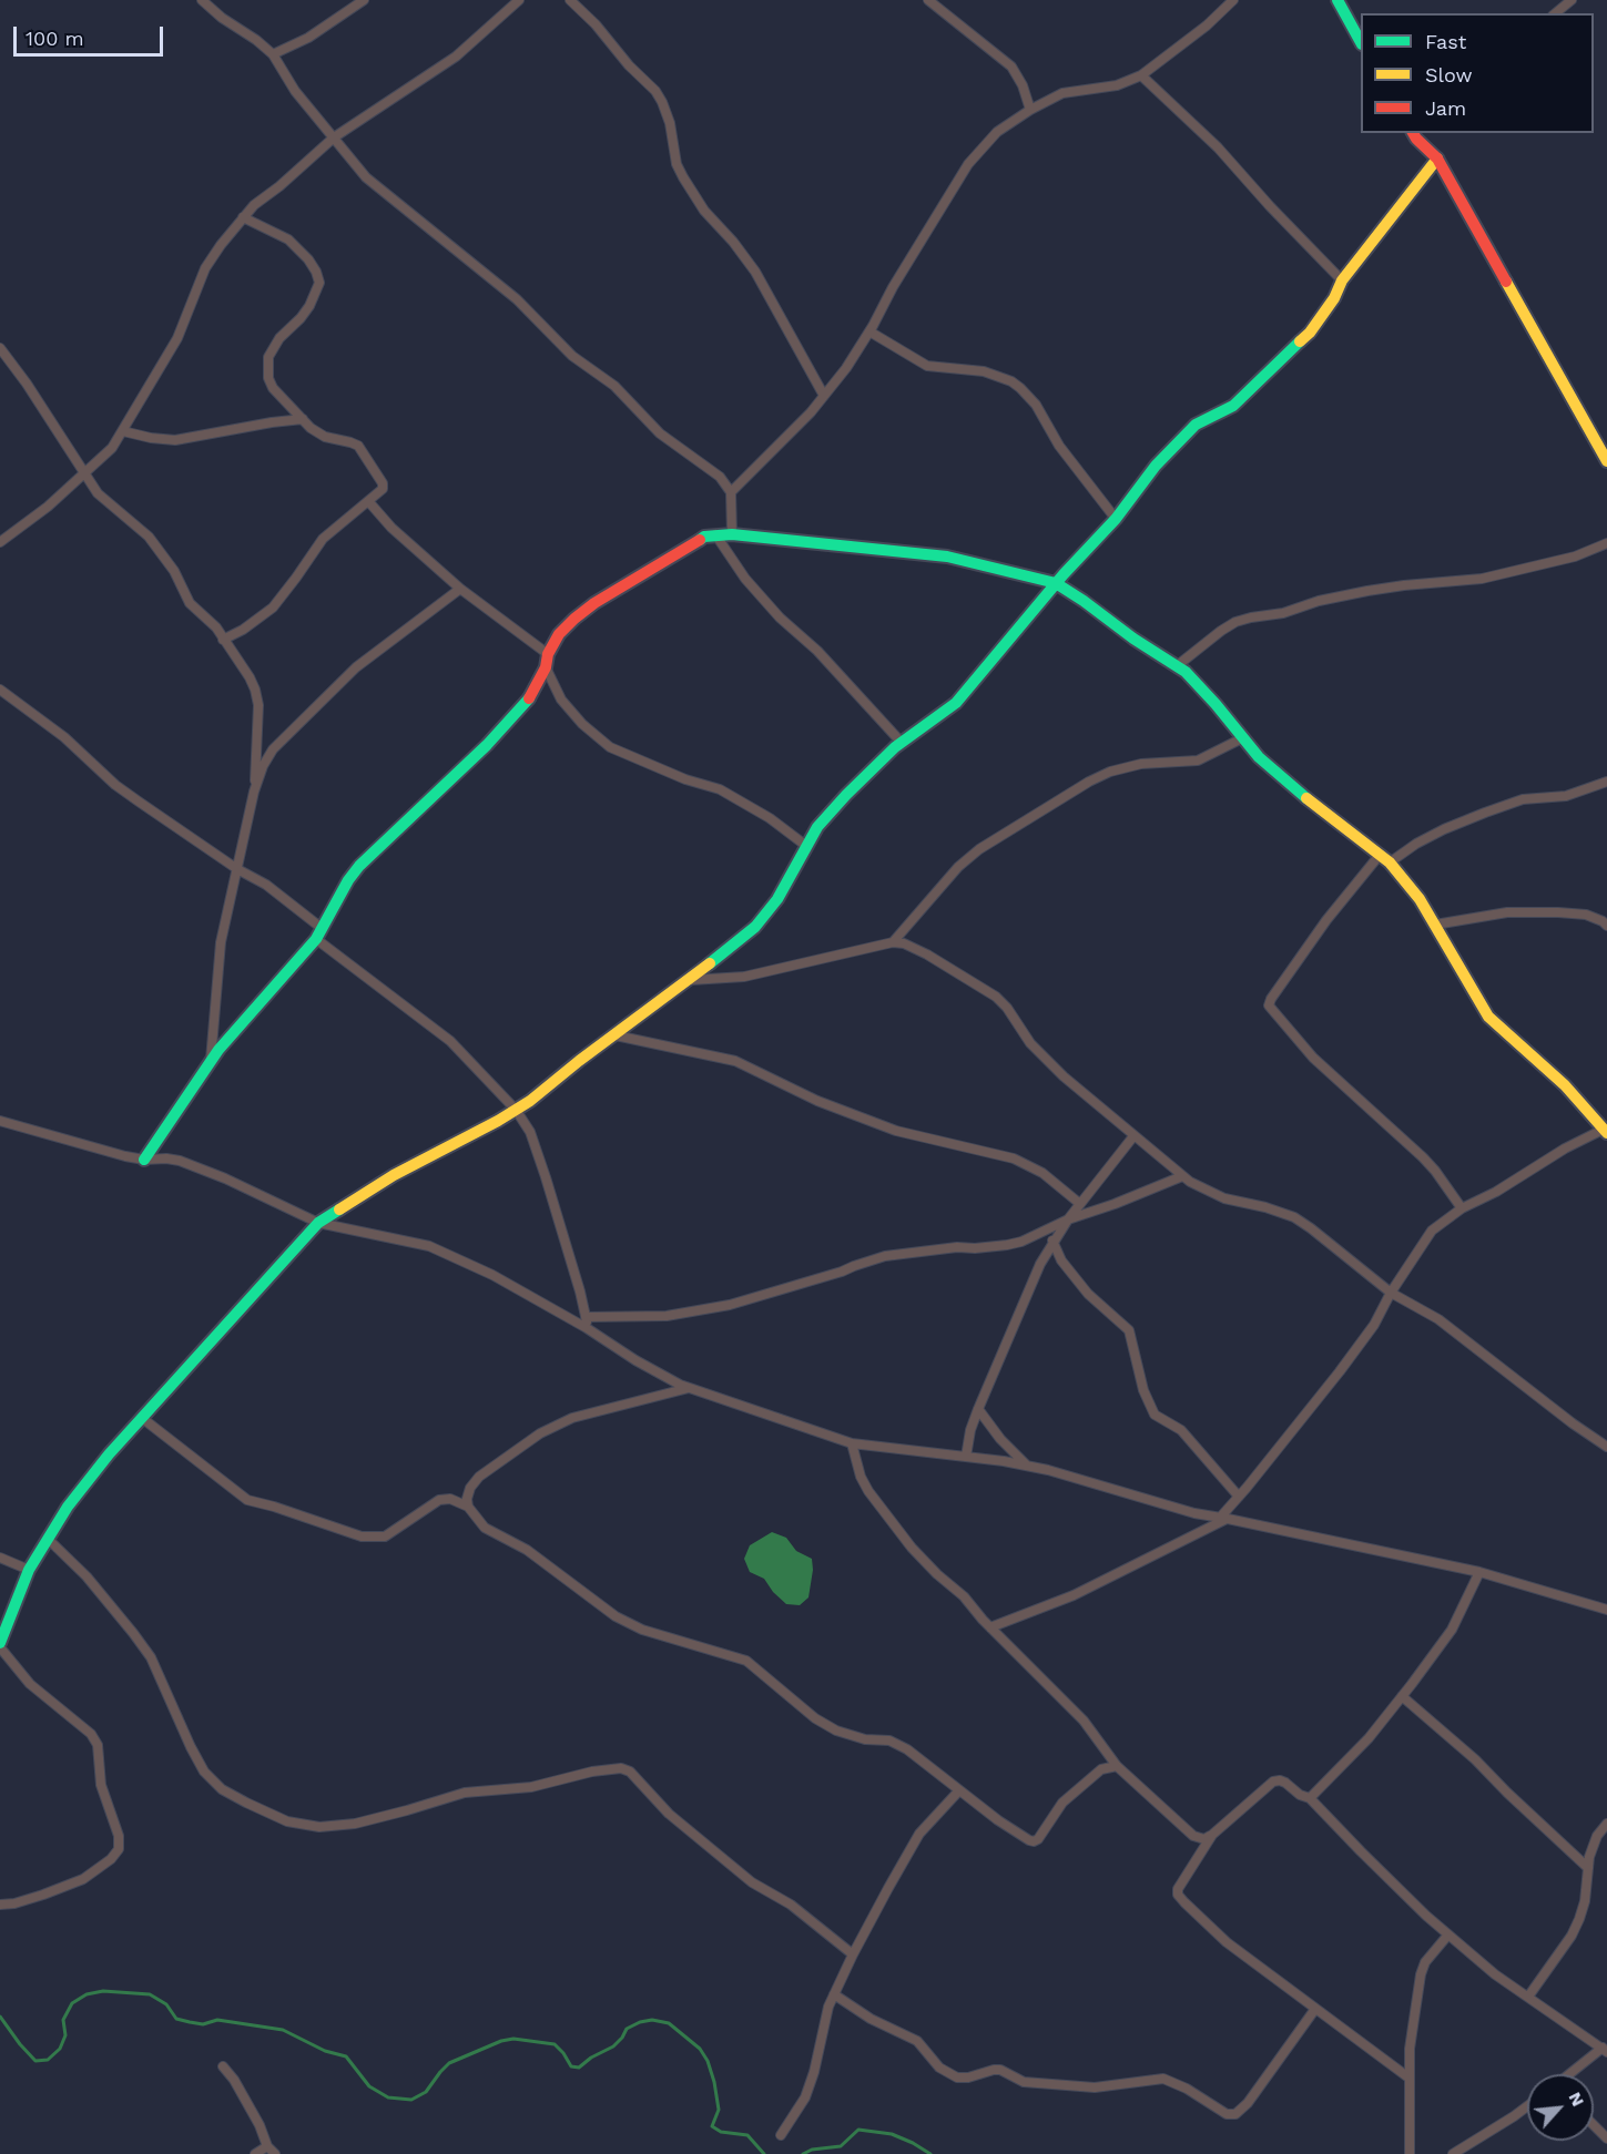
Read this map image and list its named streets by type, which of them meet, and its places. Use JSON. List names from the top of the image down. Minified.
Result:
{"legend":["Fast","Slow","Jam"],"scale_bar":"100 m","north":"top right"}
